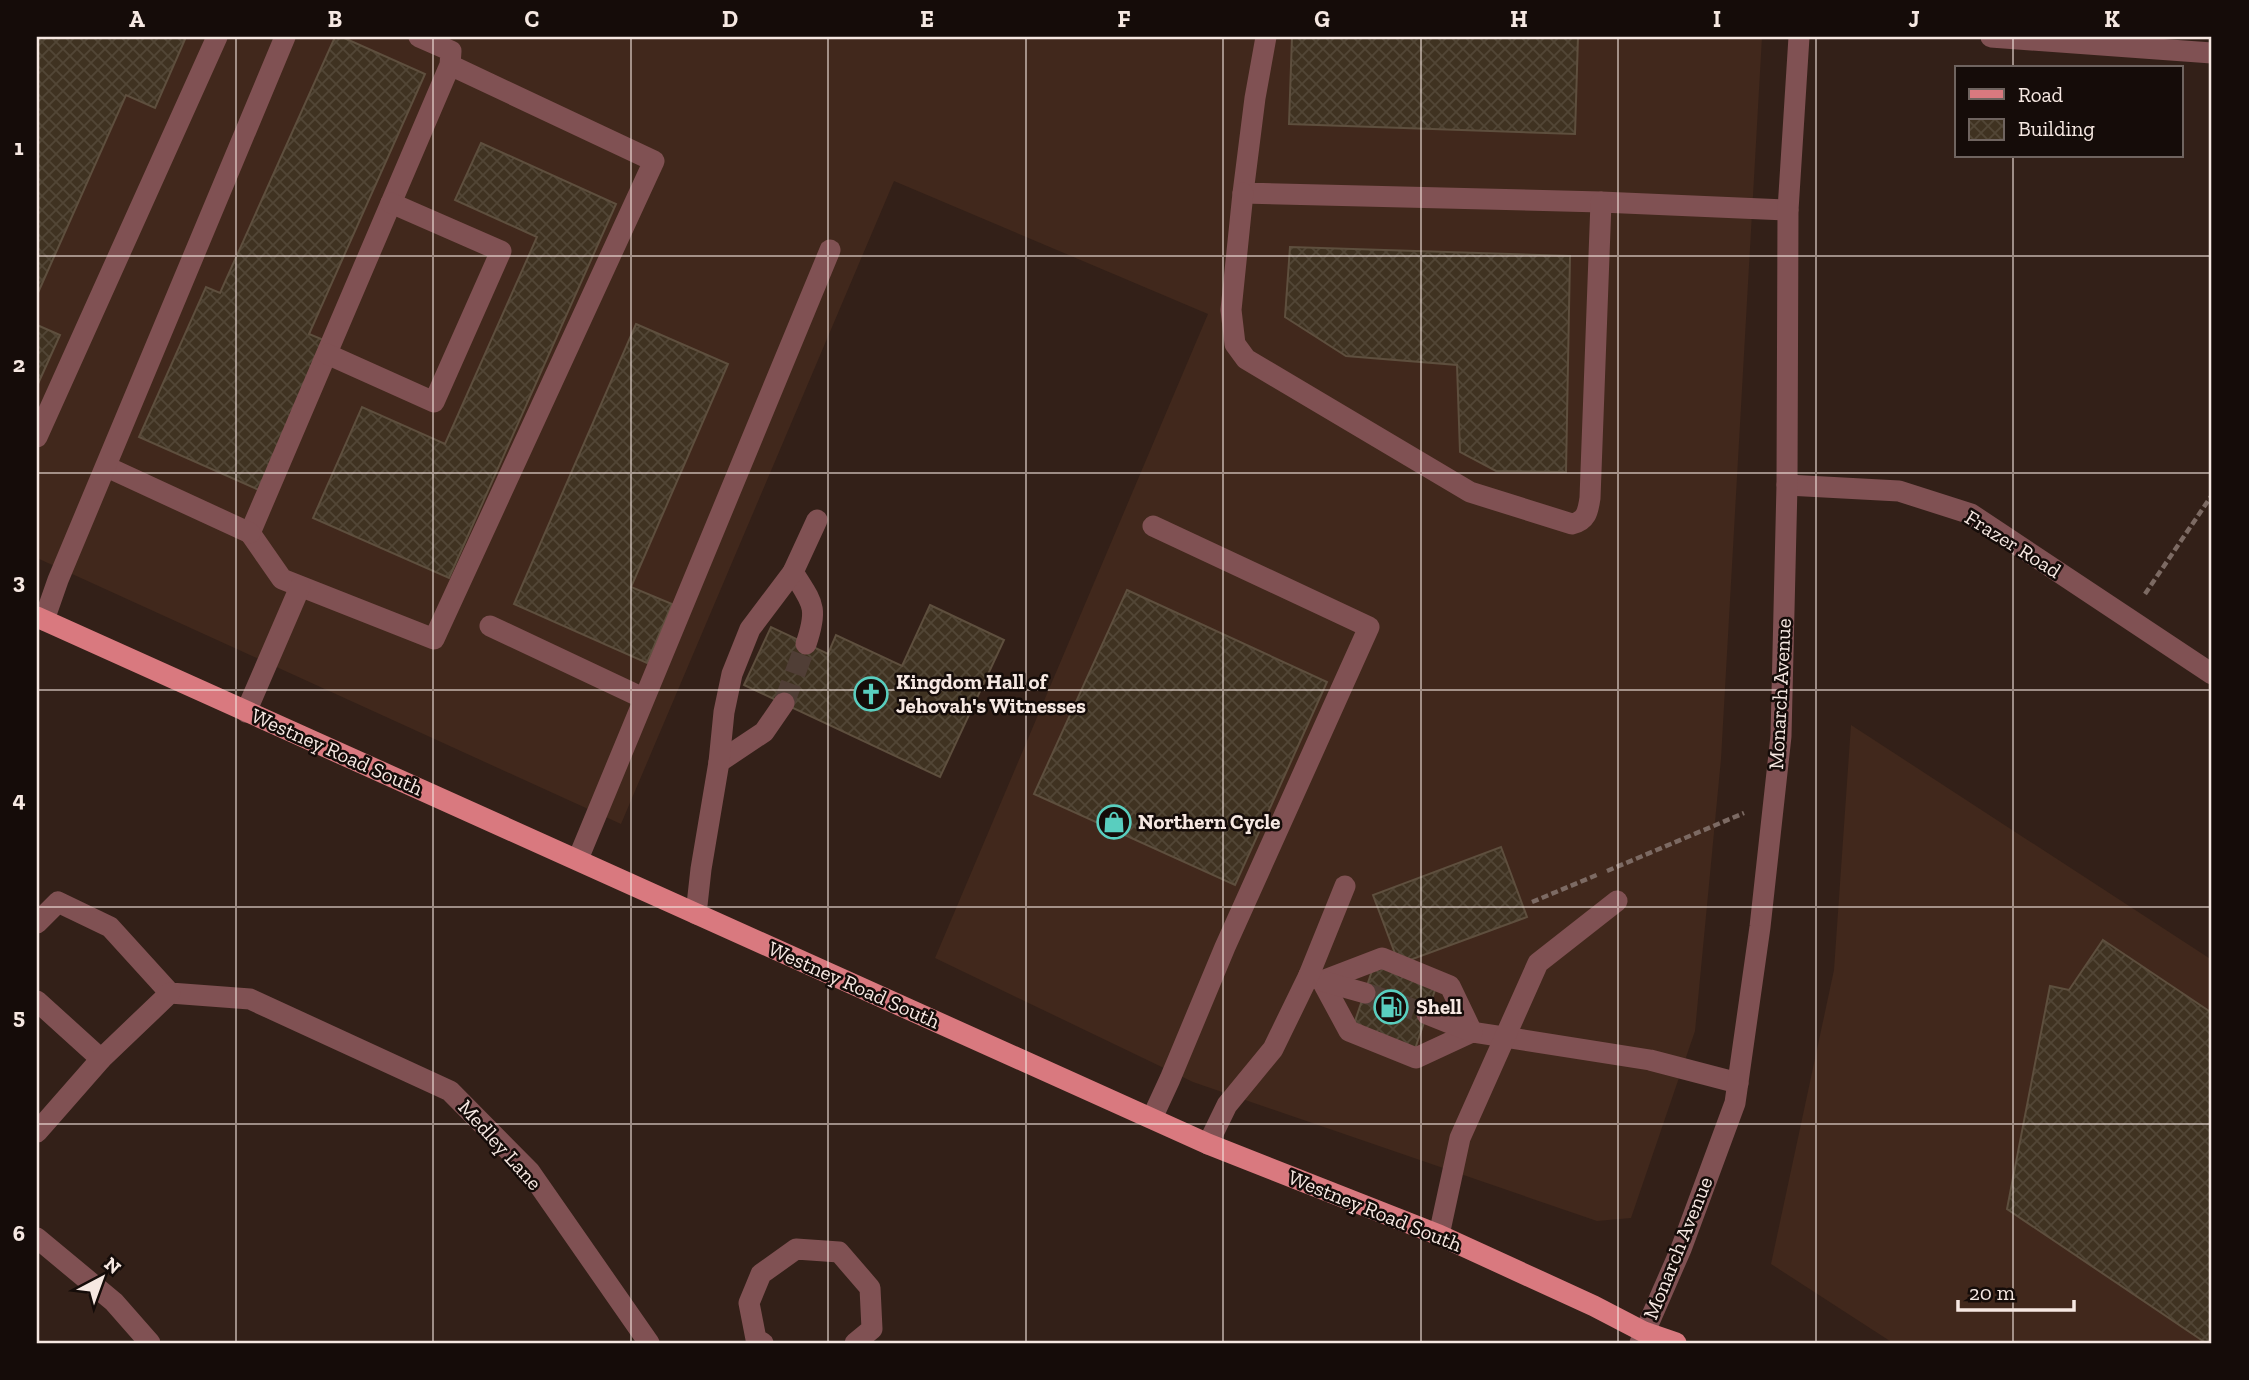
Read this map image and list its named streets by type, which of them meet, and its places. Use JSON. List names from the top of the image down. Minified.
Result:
{"streets":{"main road":["Westney Road South"],"street":["Frazer Road","Monarch Avenue","Medley Lane"]},"crossings":[["Frazer Road","Monarch Avenue"],["Monarch Avenue","Westney Road South"]],"places":{"church":["Kingdom Hall of Jehovah's Witnesses"],"shop":["Northern Cycle"],"fuel station":["Shell"]},"legend":["Road","Building"],"scale_bar":"20 m","north":"top right","grid":{"columns":["A","B","C","D","E","F","G","H","I","J","K"],"rows":["1","2","3","4","5","6"]}}
